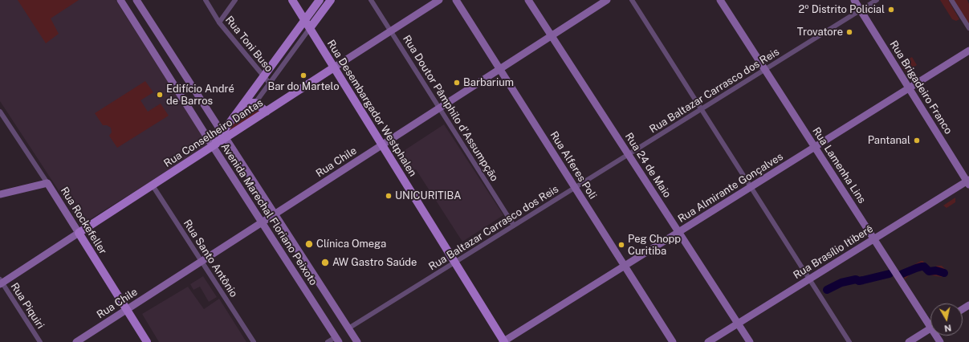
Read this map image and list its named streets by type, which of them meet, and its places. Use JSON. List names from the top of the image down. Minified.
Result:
{"streets":{"main road":["Rua Desembargador Westphalen","Rua Conselheiro Dantas","Rua Rockefeller"],"street":["Rua Toni Buso","Rua Brigadeiro Franco","Rua Baltazar Carrasco dos Reis","Rua Doutor Pâmphilo d'Assumpção","Rua Chile","Rua Alferes Poli","Rua 24 de Maio","Rua Lamenha Lins","Rua Almirante Gonçalves","Avenida Marechal Floriano Peixoto","Rua Brasílio Itiberê","Rua Santo Antônio","Rua Piquiri"]},"crossings":[["Rua Brigadeiro Franco","Rua Baltazar Carrasco dos Reis"],["Rua Brigadeiro Franco","Rua Almirante Gonçalves"],["Rua Brigadeiro Franco","Rua Brasílio Itiberê"],["Rua Baltazar Carrasco dos Reis","Rua Desembargador Westphalen"],["Rua Baltazar Carrasco dos Reis","Rua Doutor Pâmphilo d'Assumpção"],["Rua Baltazar Carrasco dos Reis","Rua Alferes Poli"],["Rua Baltazar Carrasco dos Reis","Rua 24 de Maio"],["Rua Baltazar Carrasco dos Reis","Rua Lamenha Lins"],["Rua Baltazar Carrasco dos Reis","Avenida Marechal Floriano Peixoto"],["Rua Desembargador Westphalen","Rua Conselheiro Dantas"],["Rua Desembargador Westphalen","Rua Chile"],["Rua Desembargador Westphalen","Rua Almirante Gonçalves"],["Rua Doutor Pâmphilo d'Assumpção","Rua Conselheiro Dantas"],["Rua Doutor Pâmphilo d'Assumpção","Rua Chile"],["Rua Conselheiro Dantas","Avenida Marechal Floriano Peixoto"],["Rua Conselheiro Dantas","Rua Rockefeller"],["Rua Conselheiro Dantas","Rua Santo Antônio"],["Rua Conselheiro Dantas","Rua Piquiri"],["Rua Chile","Rua Alferes Poli"],["Rua Chile","Rua 24 de Maio"],["Rua Chile","Avenida Marechal Floriano Peixoto"],["Rua Chile","Rua Rockefeller"],["Rua Chile","Rua Santo Antônio"],["Rua Alferes Poli","Rua Almirante Gonçalves"],["Rua 24 de Maio","Rua Almirante Gonçalves"],["Rua 24 de Maio","Rua Brasílio Itiberê"],["Rua Lamenha Lins","Rua Almirante Gonçalves"],["Rua Lamenha Lins","Rua Brasílio Itiberê"]],"places":["2º Distrito Policial","Trovatore","Bar do Martelo","Barbarium","Edifício André de Barros","Pantanal","UNICURITIBA","Clínica Omega","Peg Chopp Curitiba","AW Gastro Saúde"],"north":"bottom"}
